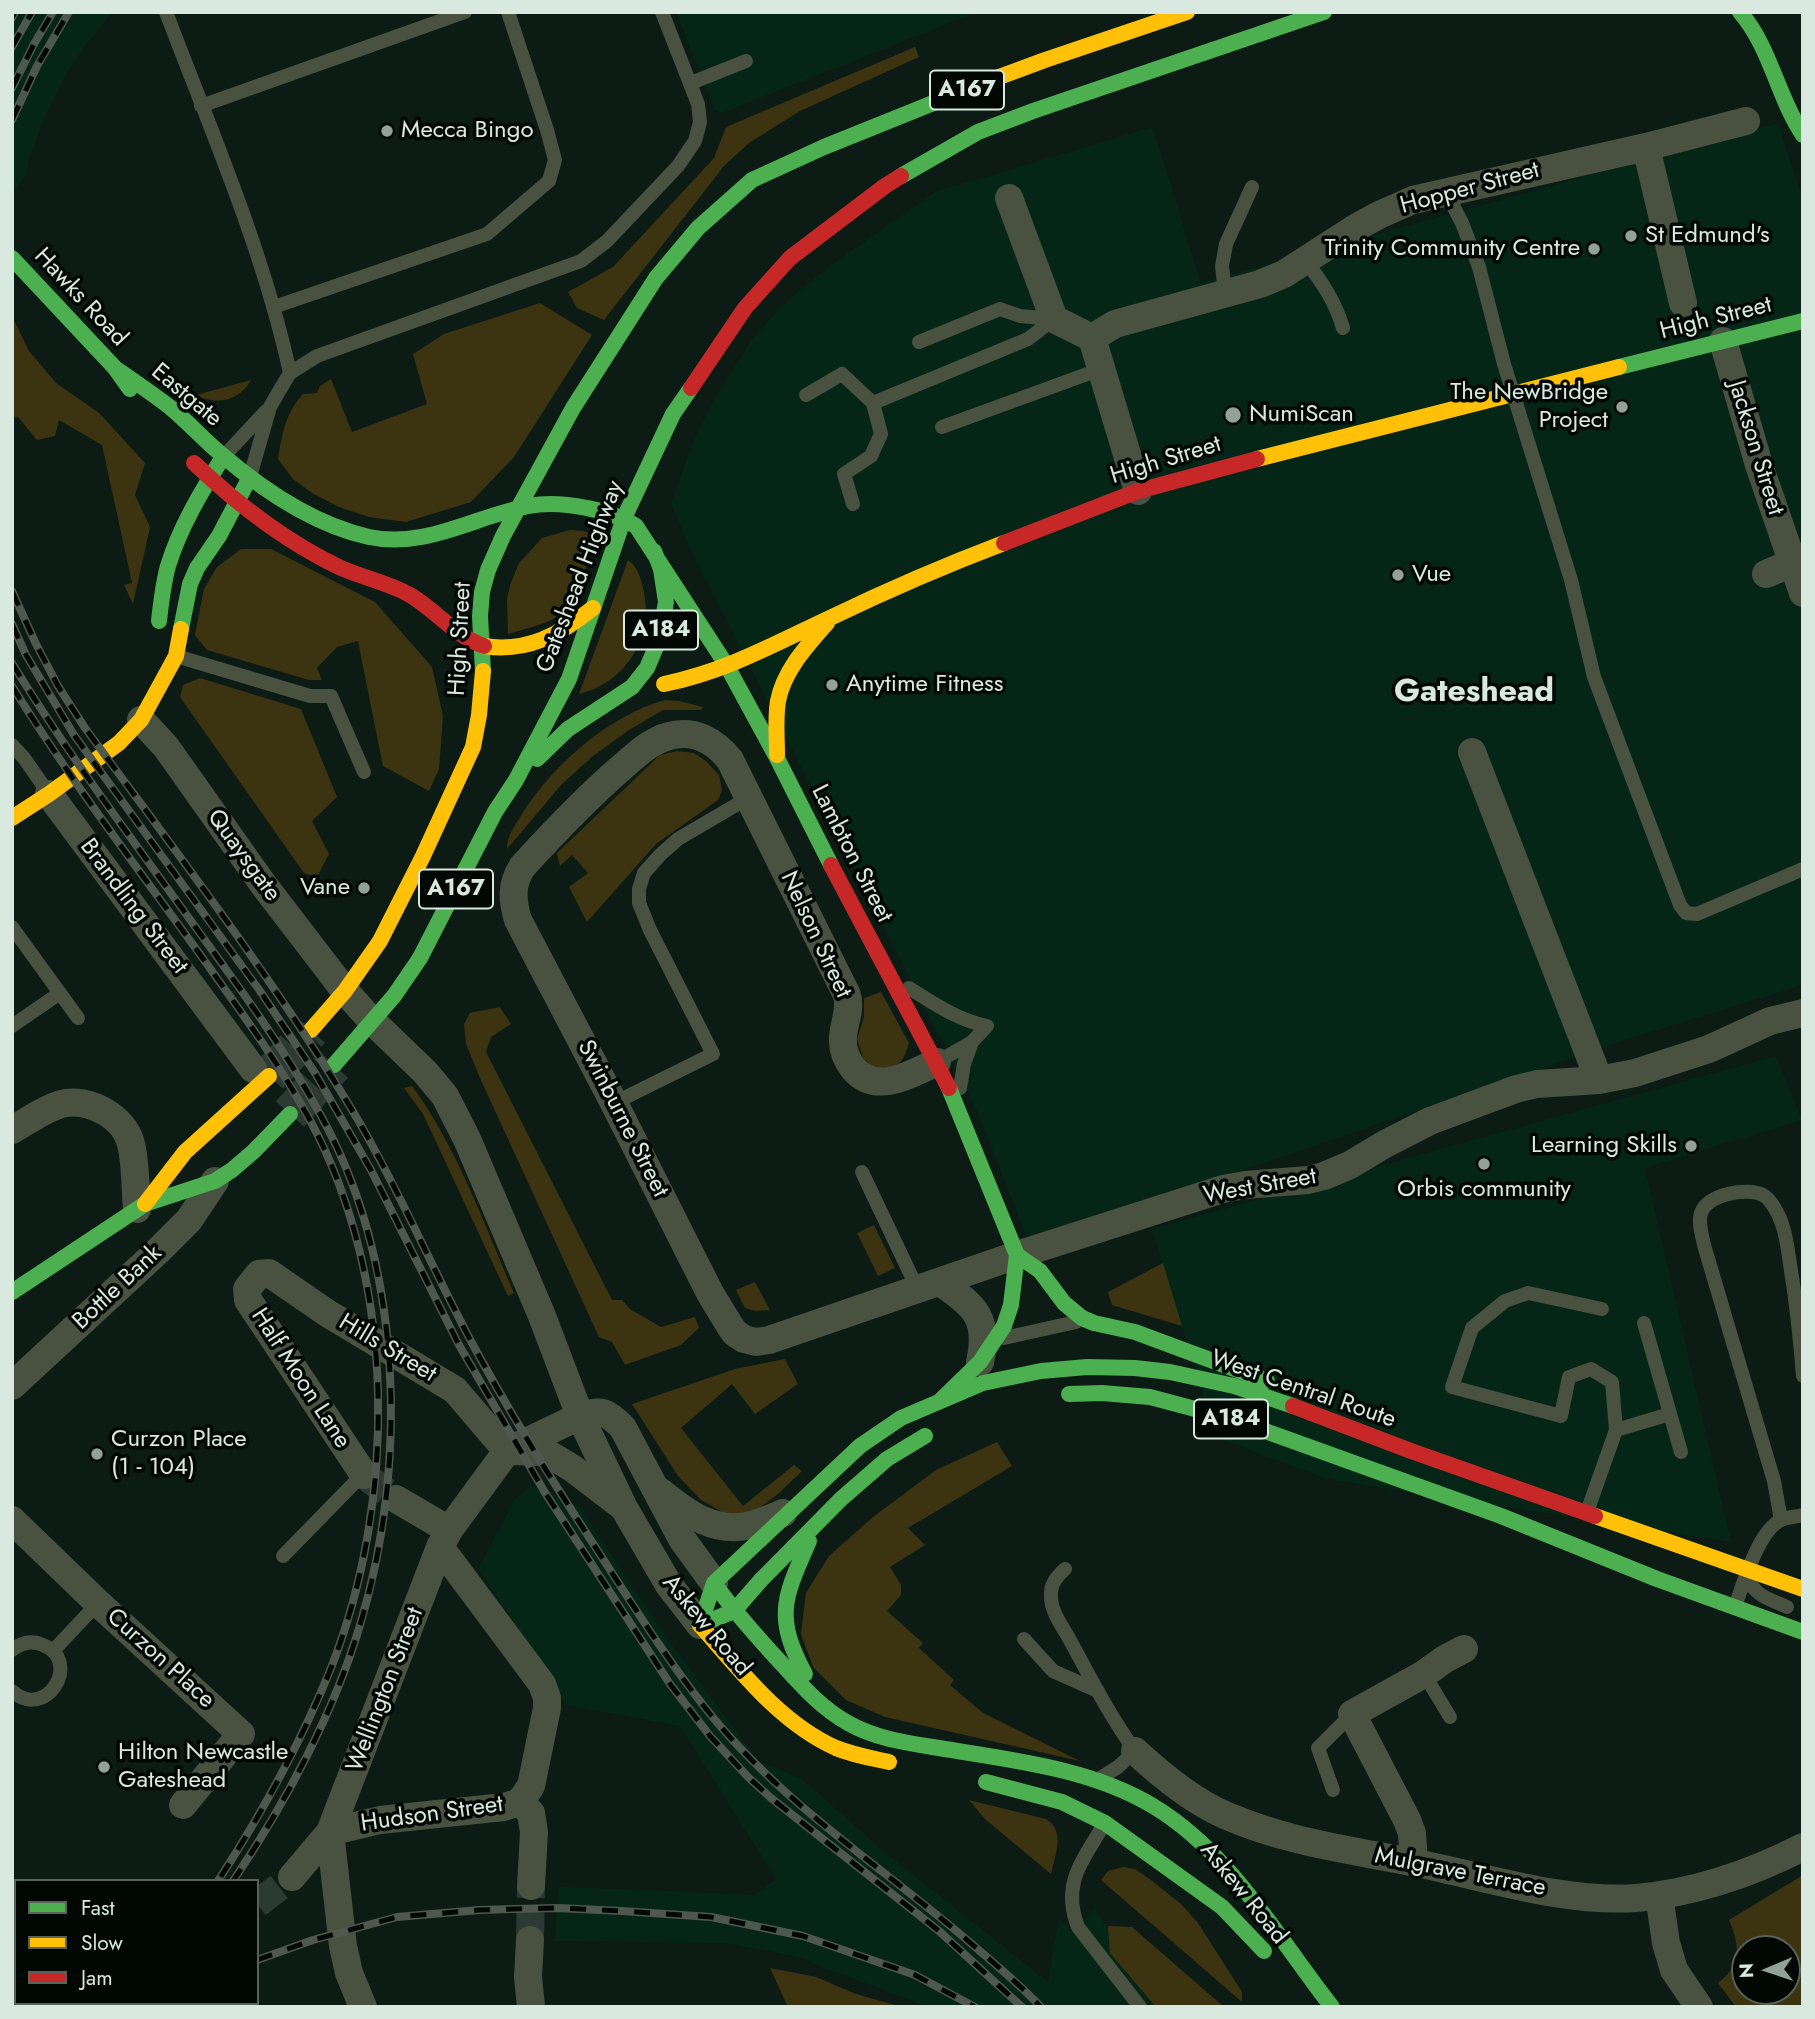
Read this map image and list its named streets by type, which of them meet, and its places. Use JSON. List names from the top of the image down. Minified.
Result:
{"streets":{"main road":["A167","Hawks Road","High Street","Eastgate","Gateshead Highway","A184","Lambton Street","West Central Route","Askew Road"],"street":["Hopper Street","Jackson Street","Quaysgate","Brandling Street","Nelson Street","Swinburne Street","West Street","Bottle Bank","Hills Street","Half Moon Lane","Curzon Place","Wellington Street","Hudson Street","Mulgrave Terrace"]},"crossings":[["A167","High Street"],["A167","Eastgate"],["A167","Quaysgate"],["A167","Askew Road"],["Hawks Road","Eastgate"],["High Street","Eastgate"],["High Street","Jackson Street"],["High Street","A184"],["High Street","Lambton Street"],["High Street","Quaysgate"],["High Street","Askew Road"],["Eastgate","Gateshead Highway"],["Eastgate","A184"],["Gateshead Highway","A184"],["Gateshead Highway","Askew Road"],["A184","Lambton Street"],["Lambton Street","Nelson Street"],["Quaysgate","Askew Road"],["Nelson Street","Swinburne Street"],["Swinburne Street","West Street"],["Hills Street","Half Moon Lane"],["Hills Street","Wellington Street"],["West Central Route","Askew Road"],["Wellington Street","Hudson Street"]],"districts":["Gateshead"],"places":["Mecca Bingo","St Edmund's","Trinity Community Centre","The NewBridge Project","NumiScan","Vue","Anytime Fitness","Vane","Learning Skills","Orbis community","Curzon Place (1 - 104)","Hilton Newcastle Gateshead"],"legend":["Fast","Slow","Jam"],"north":"left"}
